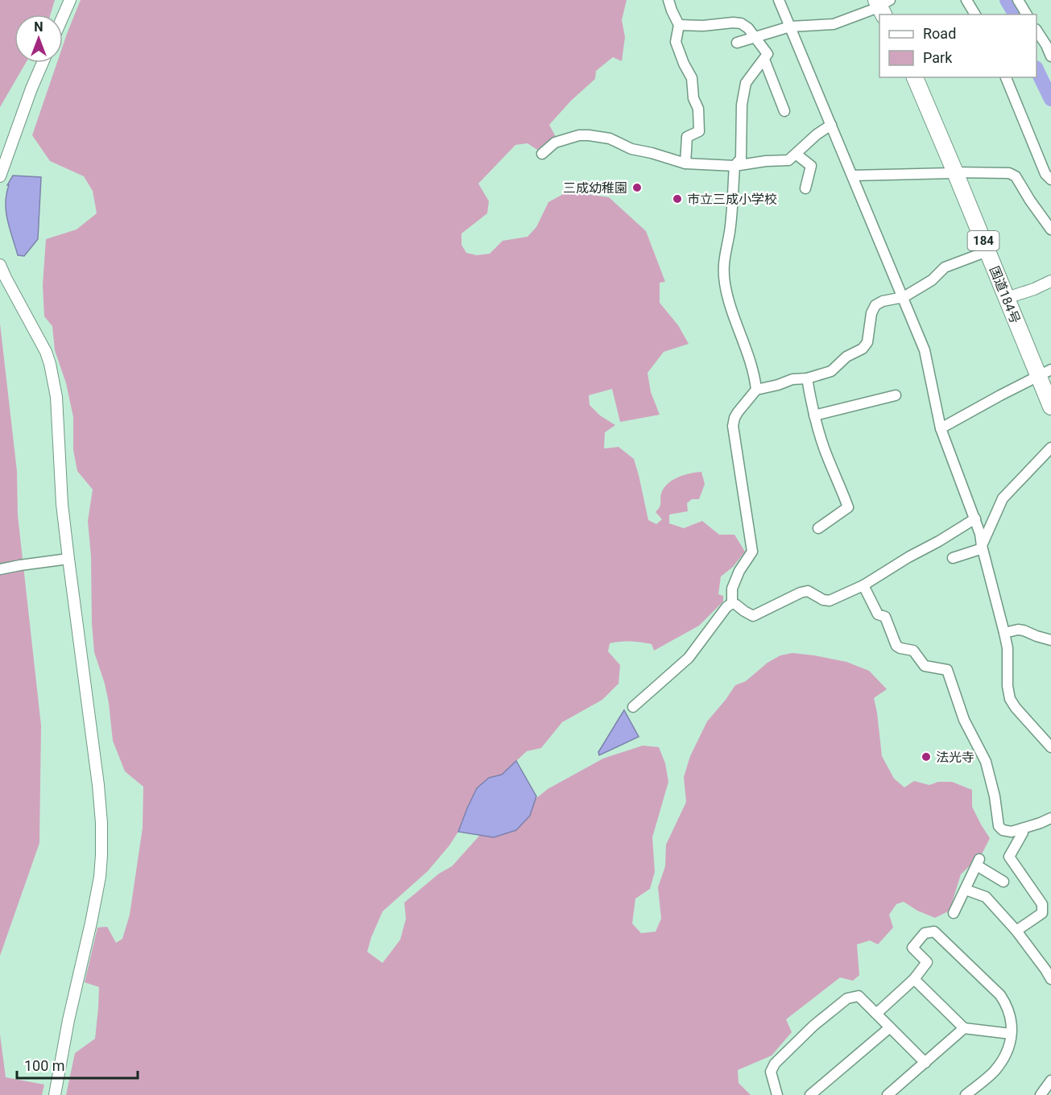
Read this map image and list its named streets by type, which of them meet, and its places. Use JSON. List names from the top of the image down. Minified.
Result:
{"streets":{"highway":["184","国道184号"]},"places":["三成幼稚園","市立三成小学校","法光寺"],"legend":["Road","Park"],"scale_bar":"100 m","north":"top"}
